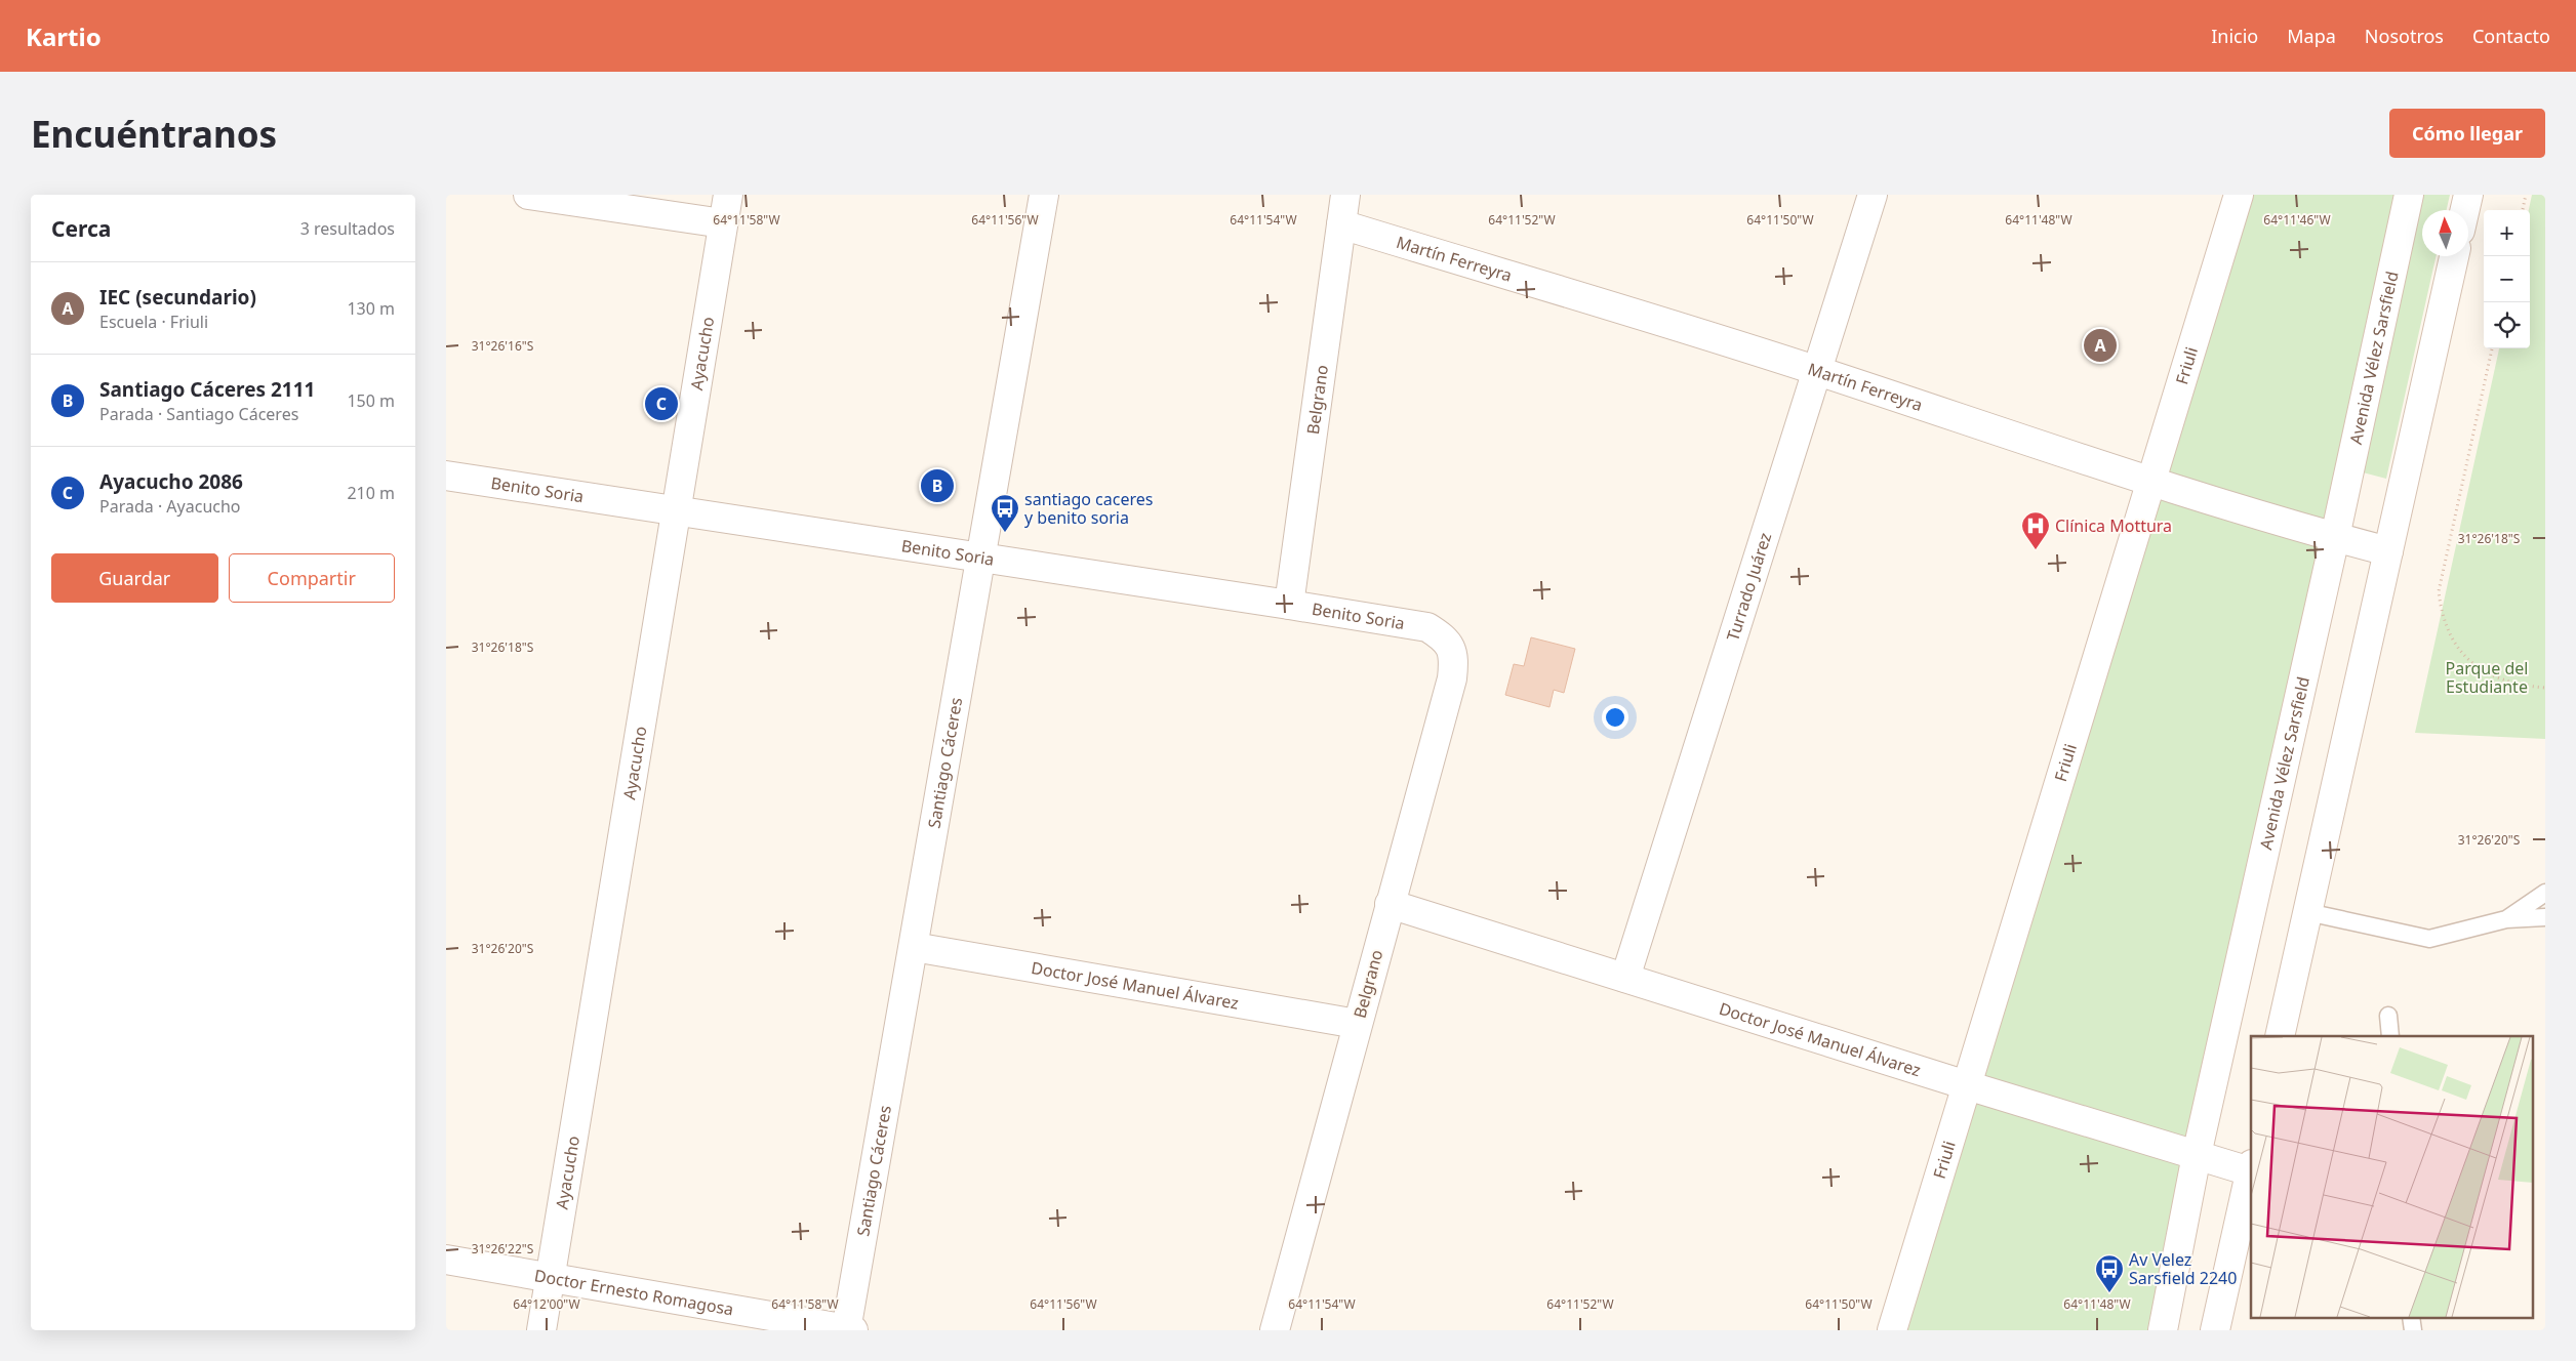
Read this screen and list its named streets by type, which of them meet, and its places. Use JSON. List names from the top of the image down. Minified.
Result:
{"streets":{"street":["Martín Ferreyra","Ayacucho","Avenida Vélez Sarsfield","Friuli","Belgrano","Benito Soria","Turrado Juárez","Santiago Cáceres","Doctor José Manuel Álvarez","Doctor Ernesto Romagosa"]},"crossings":[["Martín Ferreyra","Avenida Vélez Sarsfield"],["Martín Ferreyra","Friuli"],["Martín Ferreyra","Belgrano"],["Martín Ferreyra","Turrado Juárez"],["Ayacucho","Benito Soria"],["Ayacucho","Doctor Ernesto Romagosa"],["Avenida Vélez Sarsfield","Doctor José Manuel Álvarez"],["Friuli","Doctor José Manuel Álvarez"],["Belgrano","Benito Soria"],["Belgrano","Doctor José Manuel Álvarez"],["Benito Soria","Santiago Cáceres"],["Turrado Juárez","Doctor José Manuel Álvarez"],["Santiago Cáceres","Doctor José Manuel Álvarez"],["Santiago Cáceres","Doctor Ernesto Romagosa"]],"parks":["Parque del Estudiante"],"places":{"bus stop":["santiago caceres y benito soria","Av Velez Sarsfield 2240"],"hospital":["Clínica Mottura"]},"north":"top","page":{"header":"Kartio","nav":["Inicio","Mapa","Nosotros","Contacto"],"buttons":["Cómo llegar",["Guardar","Compartir"]],"title":"Encuéntranos","heading":["Cerca","3 resultados"],"map_buttons":["+","−"],"list":[{"mark":"A","name":"IEC (secundario)","note":"Escuela · Friuli","value":"130 m"},{"mark":"B","name":"Santiago Cáceres 2111","note":"Parada · Santiago Cáceres","value":"150 m"},{"mark":"C","name":"Ayacucho 2086","note":"Parada · Ayacucho","value":"210 m"}],"pins":["A","C","B"]},"coordinates":["64°11'58\"W","64°11'56\"W","64°11'54\"W","64°11'52\"W","64°11'50\"W","64°11'48\"W","64°11'46\"W","31°26'16\"S","31°26'18\"S","31°26'20\"S","31°26'22\"S","64°12'00\"W"]}
